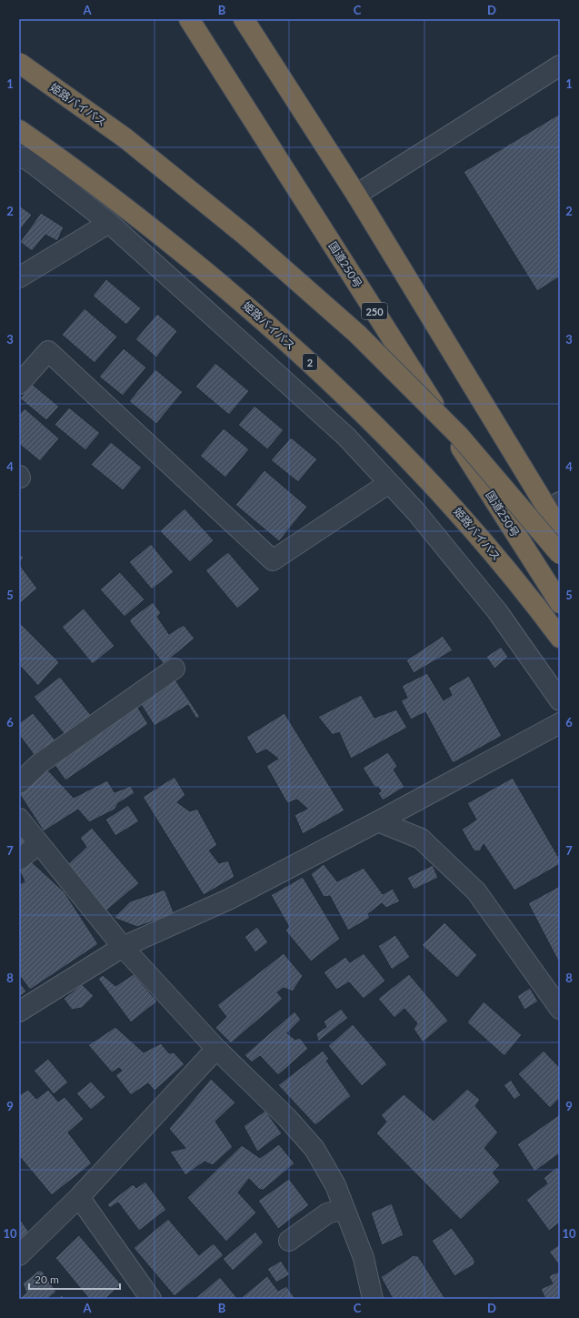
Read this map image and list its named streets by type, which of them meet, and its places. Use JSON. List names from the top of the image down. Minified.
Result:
{"streets":{"highway":["姫路バイパス","国道250号","250","2"]},"scale_bar":"20 m","grid":{"columns":["A","B","C","D"],"rows":["1","2","3","4","5","6","7","8","9","10"]}}
